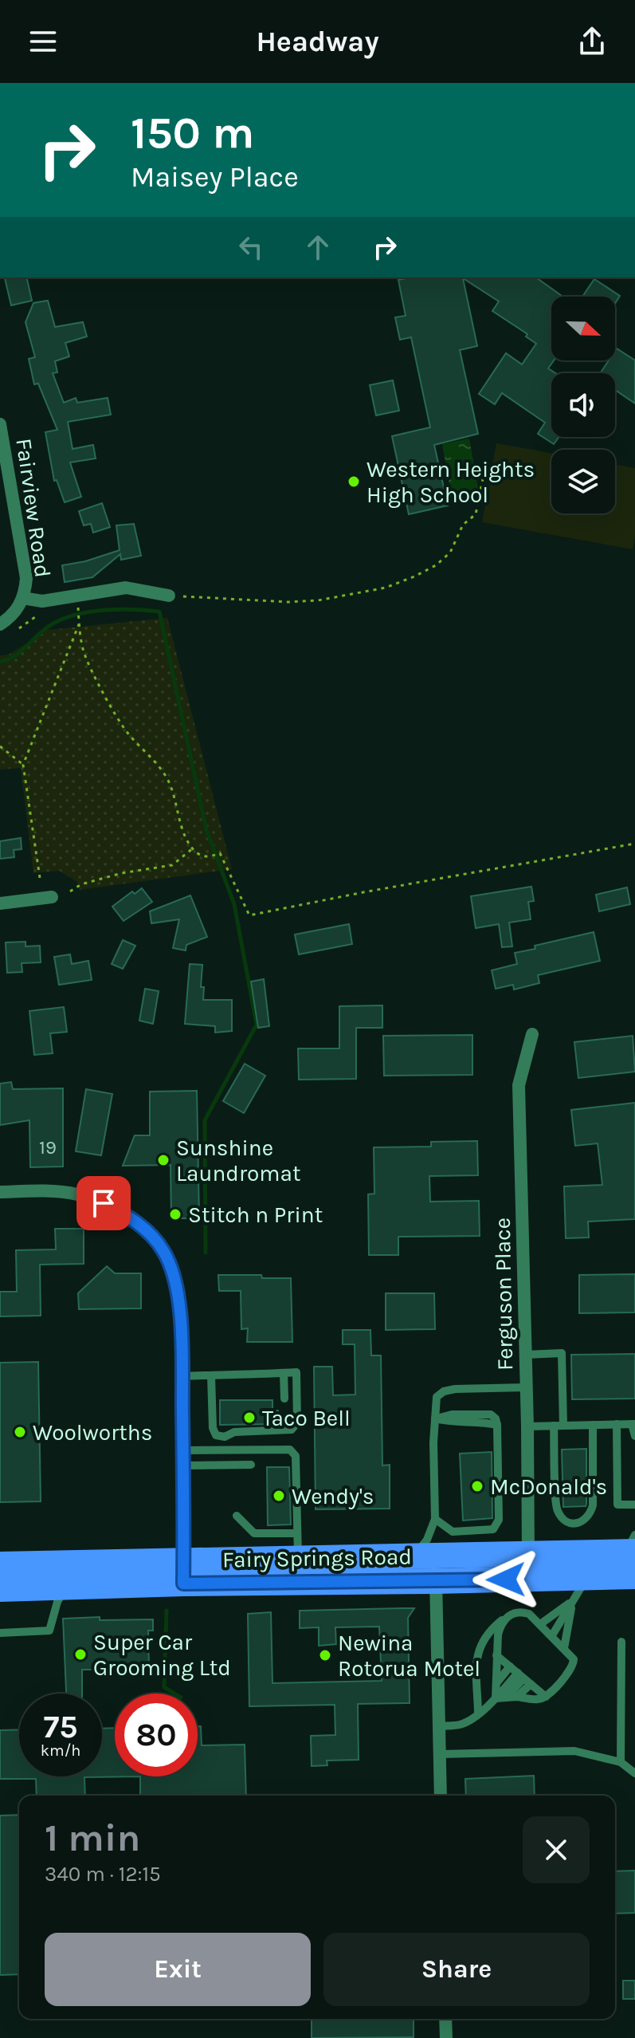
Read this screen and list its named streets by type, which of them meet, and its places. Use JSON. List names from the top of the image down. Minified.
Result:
{"streets":{"highway":["Fairy Springs Road"],"street":["Fairview Road","Ferguson Place"]},"crossings":[["Ferguson Place","Fairy Springs Road"]],"places":["Western Heights High School","Sunshine Laundromat","Stitch n Print","Taco Bell","Woolworths","McDonald's","Wendy's","Super Car Grooming Ltd","Newina Rotorua Motel"],"house_numbers":["19"],"north":"right","page":{"header":"Headway","turn":["150 m","Maisey Place"],"speed":"75 km/h","limit":"80","heading":["1 min","340 m · 12:15"],"buttons":["Exit","Share"]}}
